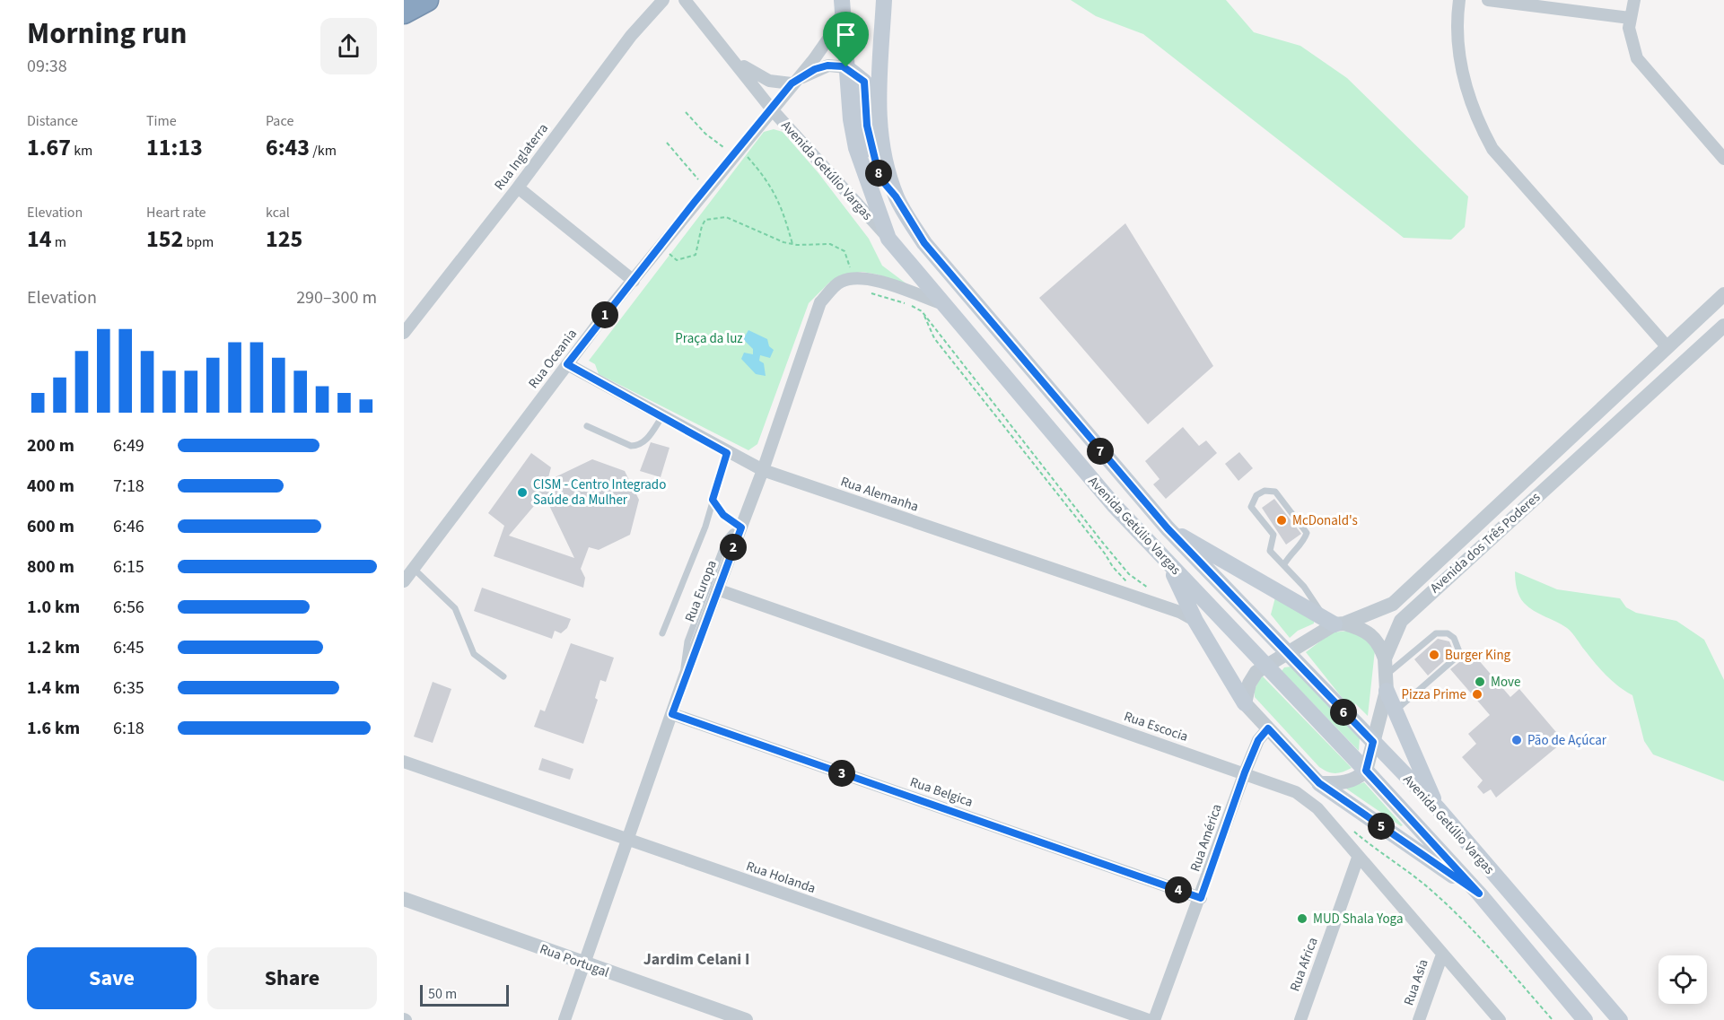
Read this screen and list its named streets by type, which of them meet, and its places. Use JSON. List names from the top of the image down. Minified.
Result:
{"streets":{"main road":["Avenida Getúlio Vargas"],"street":["Rua Inglaterra","Rua Oceania","Rua Alemanha","Avenida dos Três Poderes","Rua Europa","Rua Escocia","Rua Belgica","Rua América","Rua Holanda","Rua Portugal","Rua Africa","Rua Asia"]},"crossings":[["Avenida Getúlio Vargas","Rua Oceania"],["Avenida Getúlio Vargas","Avenida dos Três Poderes"],["Rua Oceania","Rua Alemanha"],["Rua Alemanha","Rua Europa"],["Rua Europa","Rua Escocia"],["Rua Europa","Rua Belgica"],["Rua Europa","Rua Holanda"],["Rua Europa","Rua Portugal"],["Rua Escocia","Rua América"],["Rua Escocia","Rua Africa"],["Rua Escocia","Rua Asia"],["Rua Belgica","Rua América"]],"districts":["Jardim Celani I"],"parks":["Praça da luz"],"places":["CISM - Centro Integrado Saúde da Mulher","McDonald's","Burger King","Move","Pizza Prime","Pão de Açúcar","MUD Shala Yoga"],"scale_bar":"50 m","page":{"heading":["Morning run","09:38"],"stats":[["Distance","1.67 km"],["Time","11:13"],["Pace","6:43 /km"],["Elevation","14 m"],["Heart rate","152 bpm"],["kcal","125"]],"pins":["8","1","7","2","6","3","5","4"],"chart":["Elevation","290–300 m"],"list":[{"name":"200 m","note":"6:49"},{"name":"400 m","note":"7:18"},{"name":"600 m","note":"6:46"},{"name":"800 m","note":"6:15"},{"name":"1.0 km","note":"6:56"},{"name":"1.2 km","note":"6:45"},{"name":"1.4 km","note":"6:35"},{"name":"1.6 km","note":"6:18"}],"buttons":["Save","Share"],"scale":"50 m"}}
